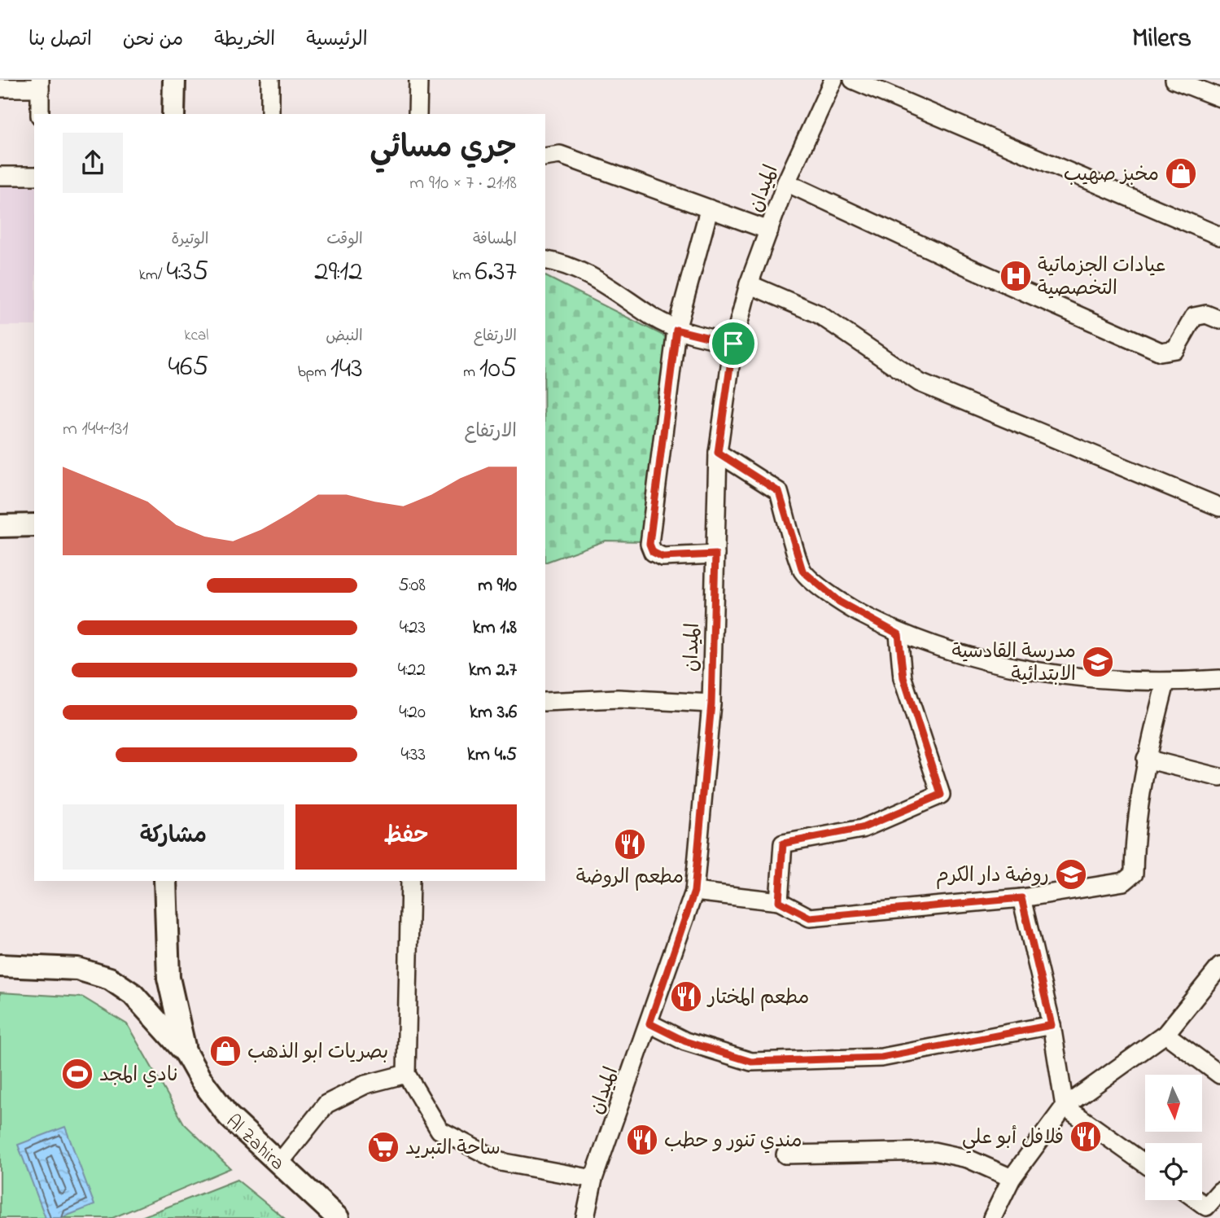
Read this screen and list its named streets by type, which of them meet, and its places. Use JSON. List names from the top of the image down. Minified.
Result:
{"streets":{"main road":["Al Zahira"],"street":["الميدان"]},"places":{"shop":["مخبز صهيب","بصريات ابو الذهب"],"hospital":["عيادات الجزماتية التخصصية"],"school or university":["مدرسة القادسية الابتدائية","روضة دار الكرم"],"restaurant":["مطعم الروضة","مطعم المختار","فلافل أبو علي","مندي تنور و حطب"],"sports":["نادي المجد"],"supermarket":["ساحة التبريد"]},"north":"bottom","page":{"header":"Milers","nav":["الرئيسية","الخريطة","من نحن","اتصل بنا"],"heading":["جري مسائي","21:18 · 7 × 910 m"],"stats":[["المسافة","6.37 km"],["الوقت","29:12"],["الوتيرة","4:35 /km"],["الارتفاع","105 m"],["النبض","143 bpm"],["kcal","465"]],"chart":["الارتفاع","131–144 m"],"list":[{"name":"910 m","note":"5:08"},{"name":"1.8 km","note":"4:23"},{"name":"2.7 km","note":"4:22"},{"name":"3.6 km","note":"4:20"},{"name":"4.5 km","note":"4:33"}],"buttons":["حفظ","مشاركة"]}}
